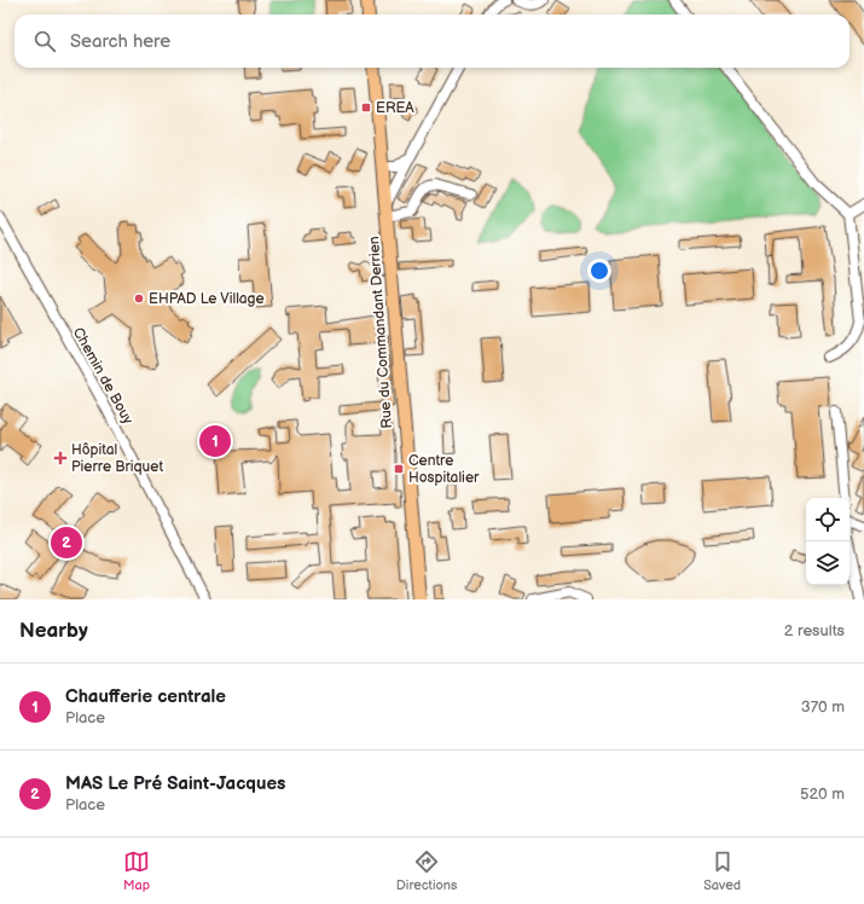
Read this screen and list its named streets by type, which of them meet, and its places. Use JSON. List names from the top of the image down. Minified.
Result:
{"streets":{"main road":["Rue du Commandant Derrien"],"street":["Chemin de Bouy"]},"places":{"transit":["EREA","Centre Hospitalier"],"other":["EHPAD Le Village"],"health":["Hôpital Pierre Briquet"]},"page":{"search":"Search here","pins":["1","2"],"heading":["Nearby","2 results"],"list":[{"mark":"1","name":"Chaufferie centrale","note":"Place","value":"370 m"},{"mark":"2","name":"MAS Le Pré Saint-Jacques","note":"Place","value":"520 m"}],"nav":["Map","Directions","Saved"]}}
